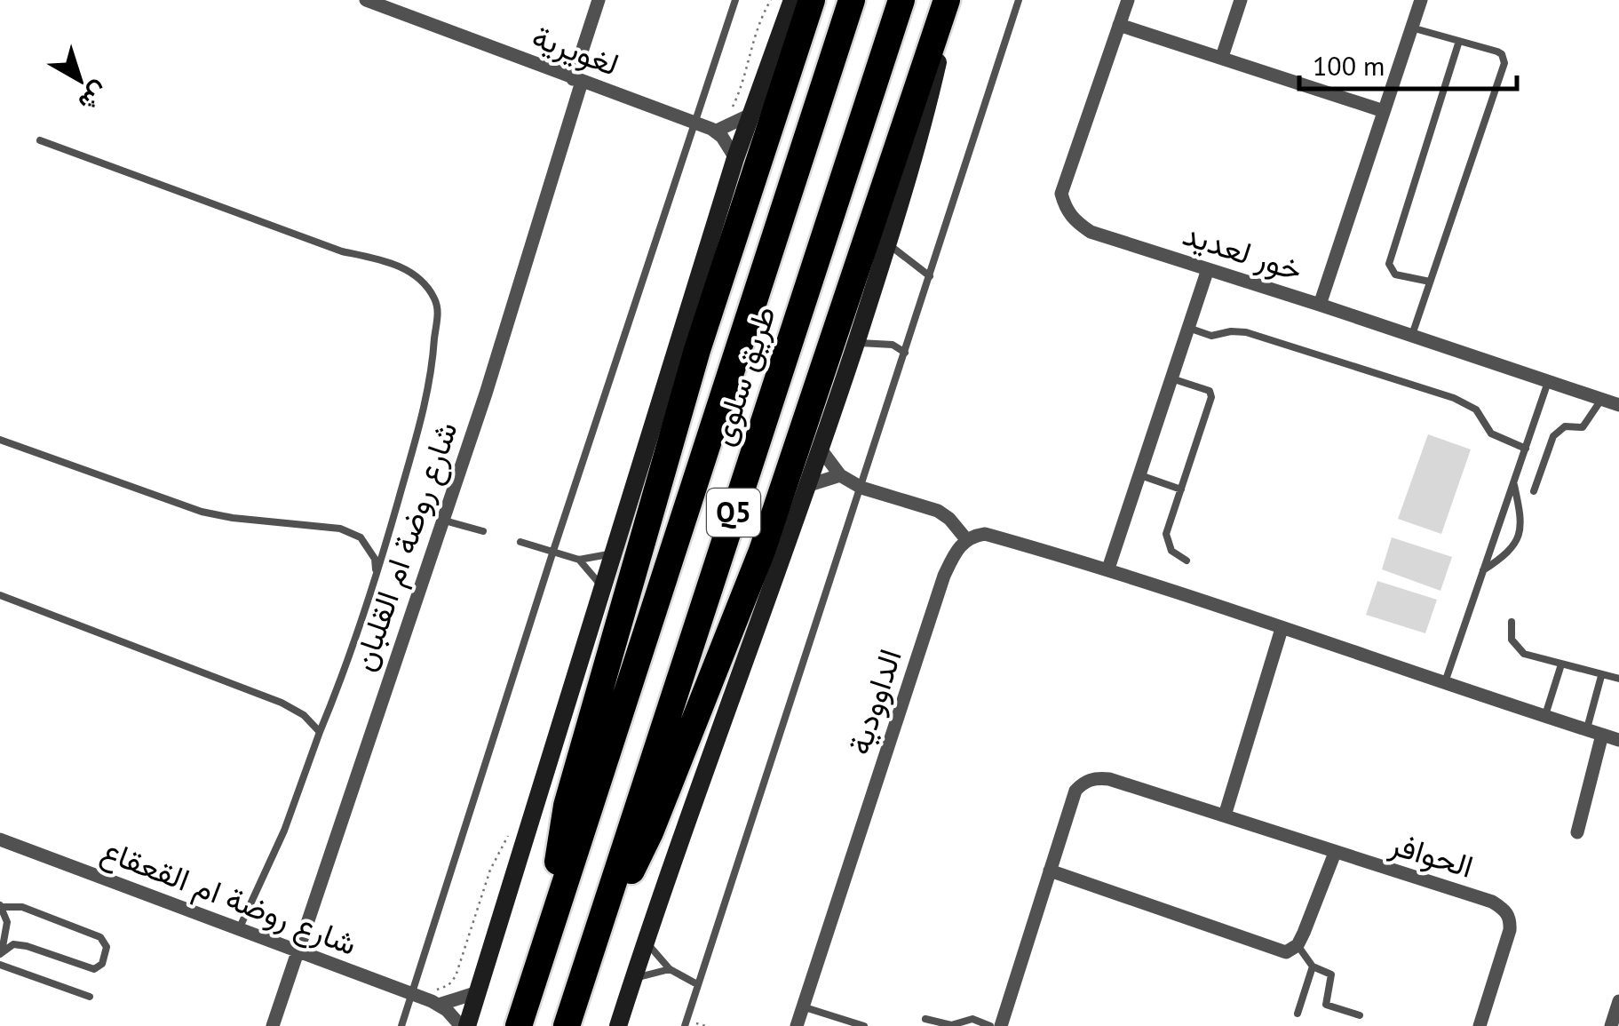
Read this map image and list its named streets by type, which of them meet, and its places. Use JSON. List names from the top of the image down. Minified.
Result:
{"streets":{"highway":["طريق سلوى","Q5"],"street":["لغويرية","خور لعديد","شارع روضة ام القلبان","الداوودية","الحوافر","شارع روضة ام القعقاع"]},"crossings":[["لغويرية","شارع روضة ام القلبان"],["شارع روضة ام القلبان","شارع روضة ام القعقاع"]],"scale_bar":"100 m","north":"bottom right"}
